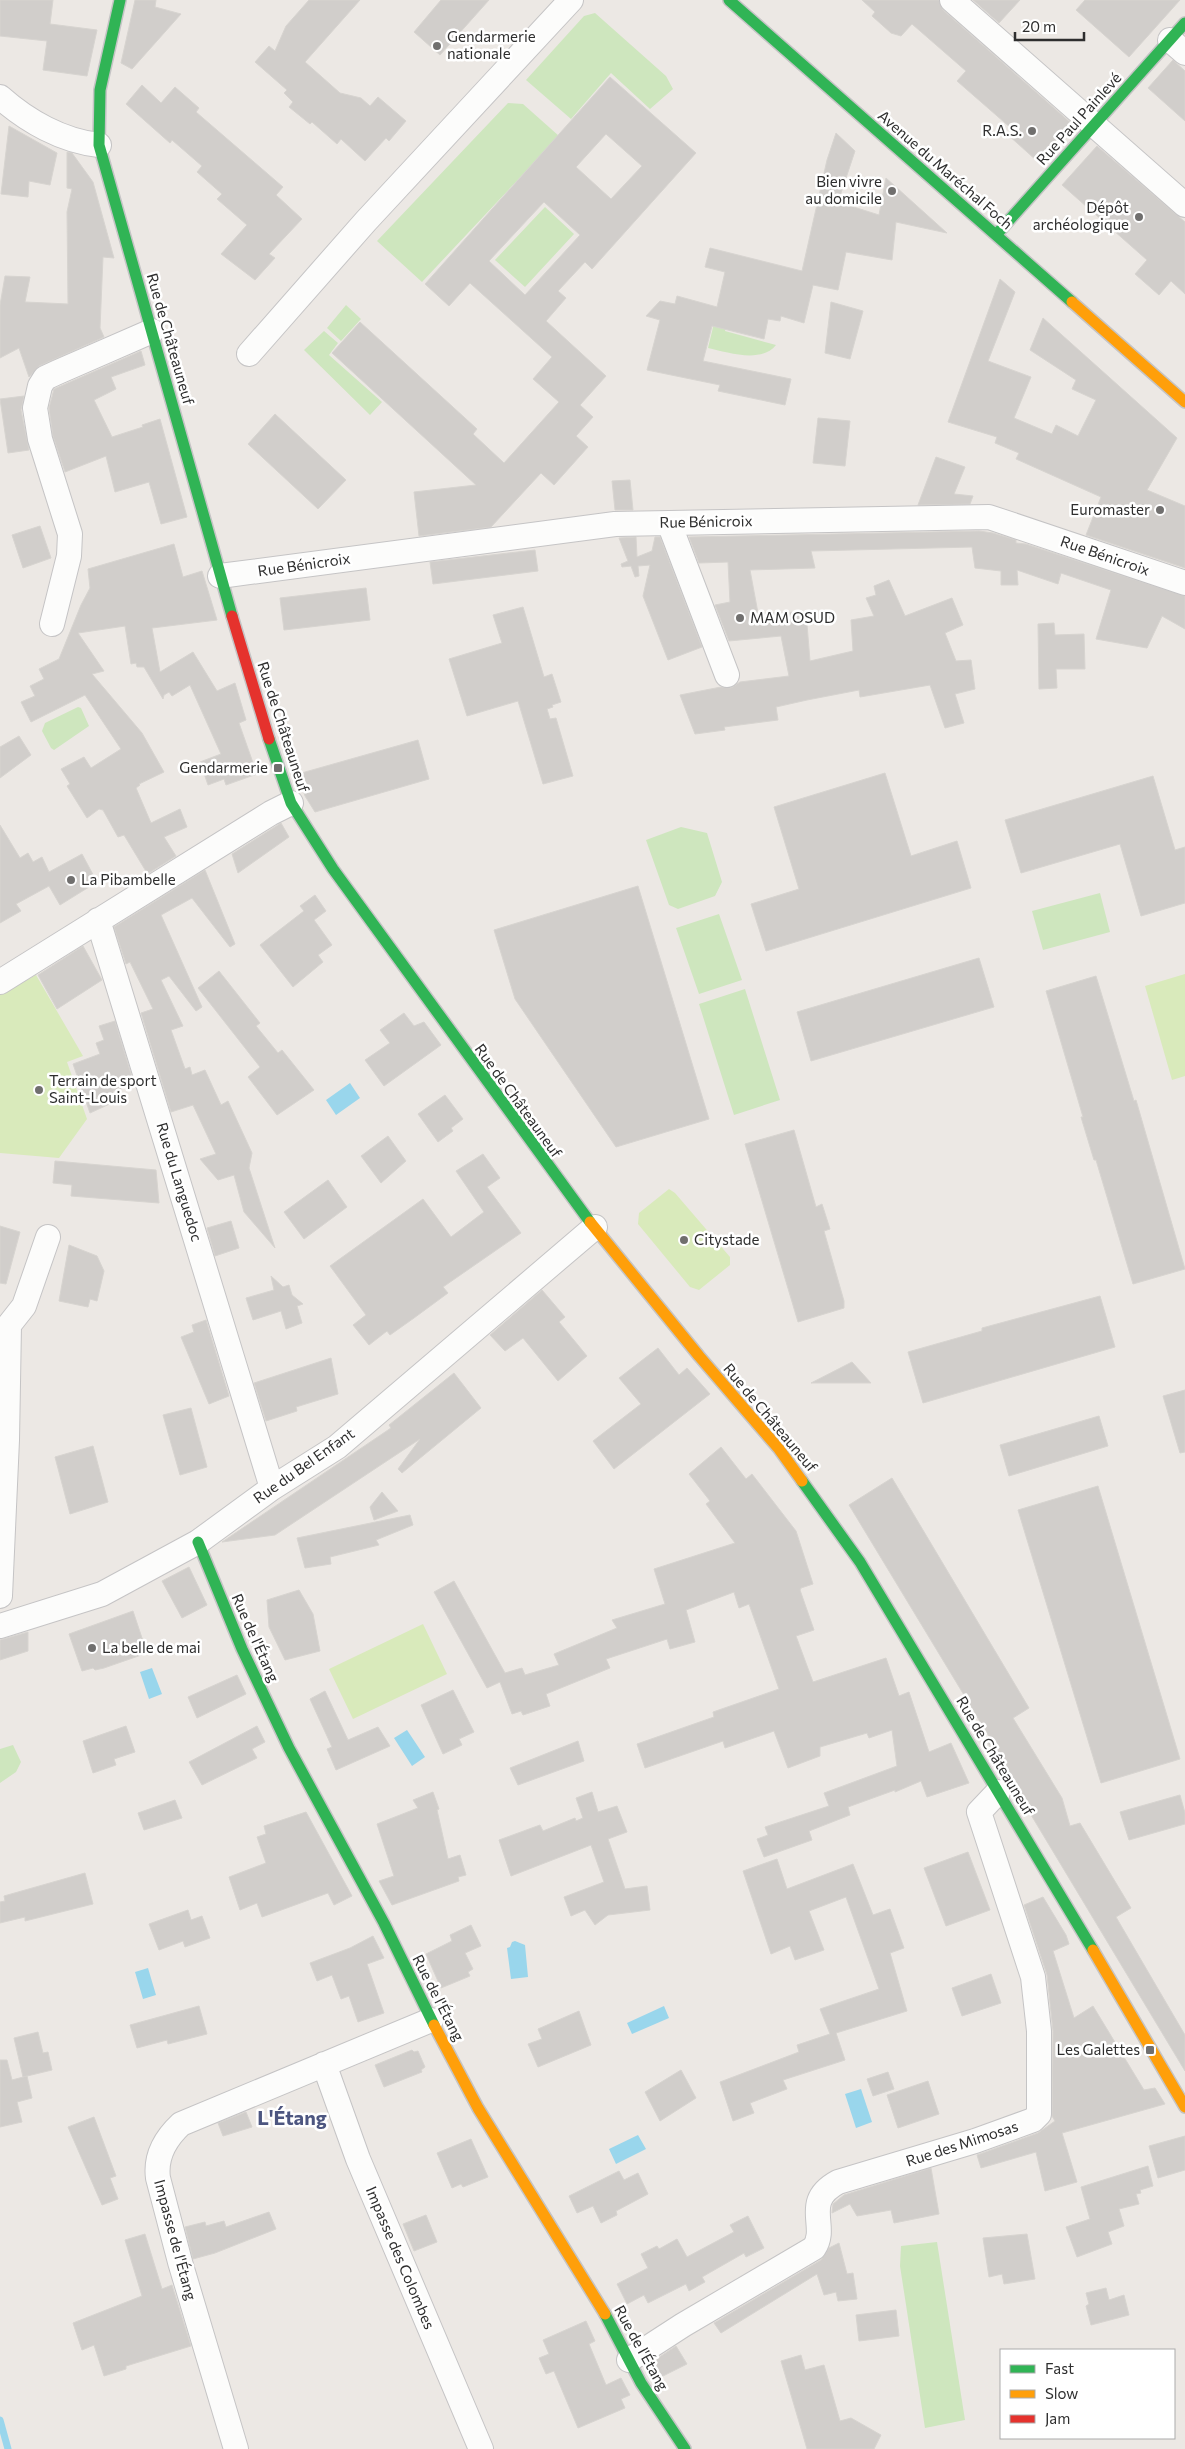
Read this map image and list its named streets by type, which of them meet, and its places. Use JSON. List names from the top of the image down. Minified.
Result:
{"streets":{"main road":["Rue Paul Painlevé","Avenue du Maréchal Foch","Rue de Châteauneuf","Rue de l'Étang"],"street":["Rue Bénicroix","Rue du Languedoc","Rue du Bel Enfant","Rue des Mimosas","Impasse de l'Étang","Impasse des Colombes"]},"crossings":[["Rue Paul Painlevé","Avenue du Maréchal Foch"],["Rue de Châteauneuf","Rue Bénicroix"],["Rue de Châteauneuf","Rue du Bel Enfant"],["Rue de Châteauneuf","Rue des Mimosas"],["Rue du Languedoc","Rue du Bel Enfant"],["Rue du Bel Enfant","Rue de l'Étang"],["Rue de l'Étang","Rue des Mimosas"],["Rue de l'Étang","Impasse de l'Étang"],["Impasse de l'Étang","Impasse des Colombes"]],"districts":["L'Étang"],"places":{"other":["Gendarmerie nationale","R.A.S.","Bien vivre au domicile","Dépôt archéologique","Euromaster","MAM OSUD","La Pibambelle","Terrain de sport Saint-Louis","Citystade","La belle de mai"],"transit":["Gendarmerie","Les Galettes"]},"legend":["Fast","Slow","Jam"],"scale_bar":"20 m"}
